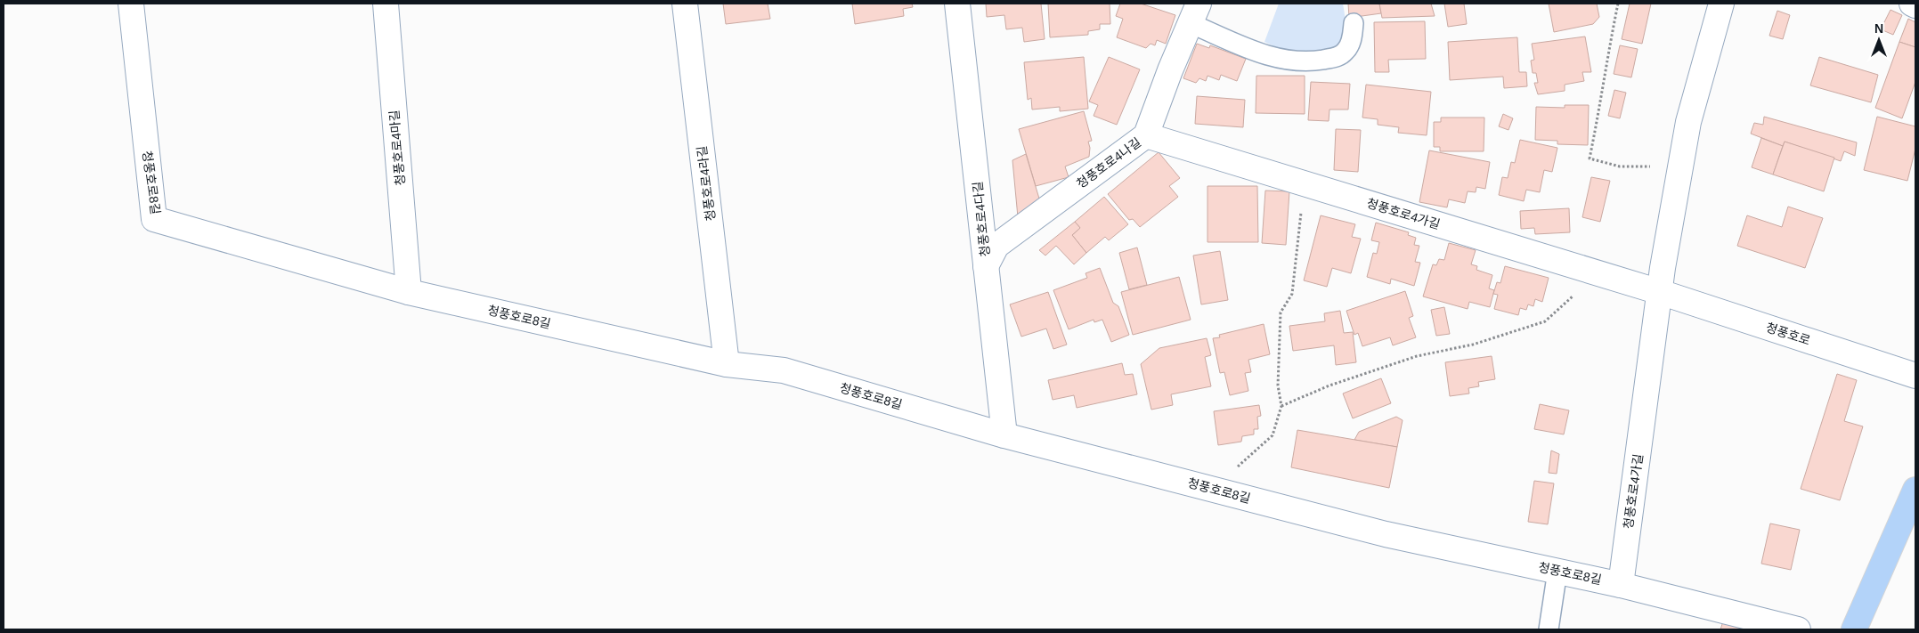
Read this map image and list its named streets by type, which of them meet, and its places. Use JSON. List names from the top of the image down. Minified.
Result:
{"streets":{"street":["청풍호로4마길","청풍호로4나길","청풍호로8길","청풍호로4라길","청풍호로4가길","청풍호로4다길","청풍호로"]},"crossings":[["청풍호로4마길","청풍호로8길"],["청풍호로4나길","청풍호로4가길"],["청풍호로4나길","청풍호로4다길"],["청풍호로8길","청풍호로4라길"],["청풍호로8길","청풍호로4가길"],["청풍호로8길","청풍호로4다길"],["청풍호로4가길","청풍호로"]],"north":"top"}
